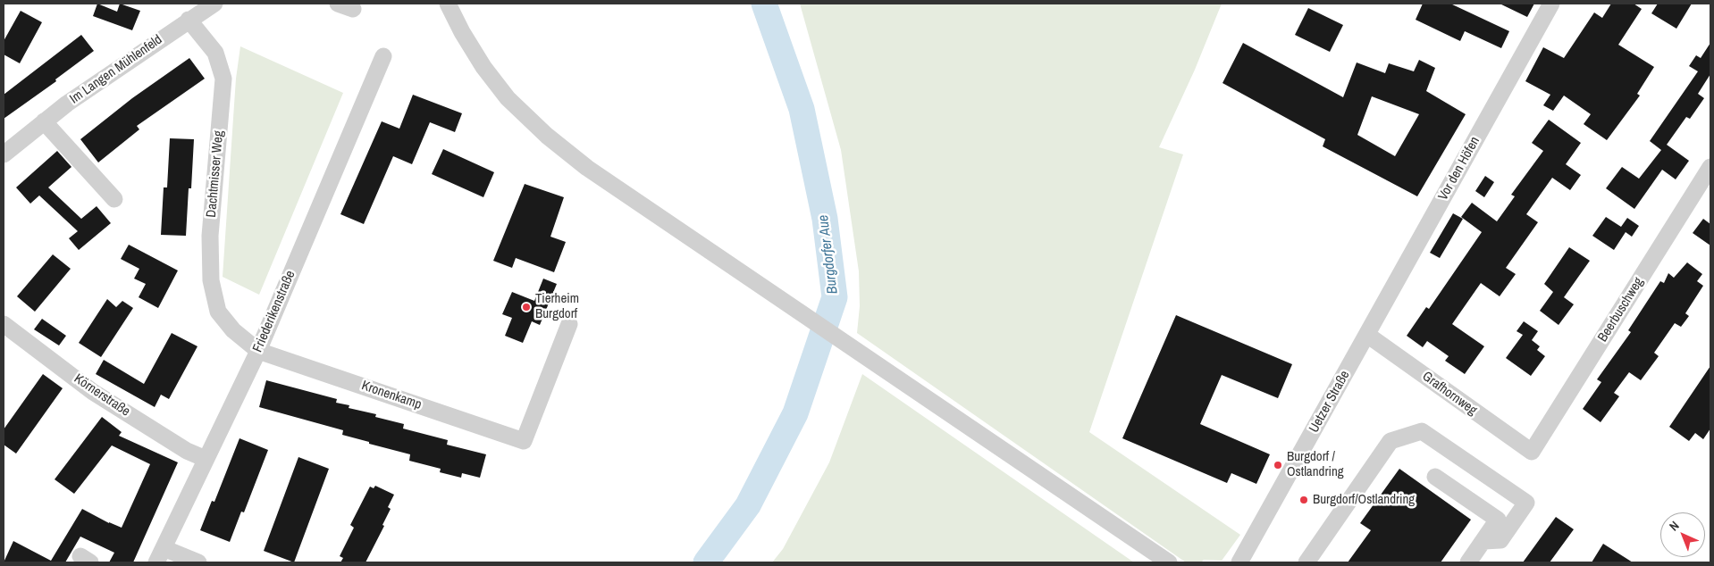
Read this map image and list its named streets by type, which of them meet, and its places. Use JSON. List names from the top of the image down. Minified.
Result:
{"streets":{"street":["Im Langen Mühlenfeld","Vor den Höfen","Dachtmisser Weg","Beerbuschweg","Friederikenstraße","Grafhornweg","Körnerstraße","Kronenkamp","Uetzer Straße"]},"crossings":[["Im Langen Mühlenfeld","Dachtmisser Weg"],["Vor den Höfen","Grafhornweg"],["Vor den Höfen","Uetzer Straße"],["Dachtmisser Weg","Friederikenstraße"],["Dachtmisser Weg","Kronenkamp"],["Beerbuschweg","Grafhornweg"],["Friederikenstraße","Körnerstraße"],["Friederikenstraße","Kronenkamp"],["Grafhornweg","Uetzer Straße"]],"water":["Burgdorfer Aue"],"places":["Tierheim Burgdorf","Burgdorf / Ostlandring","Burgdorf/Ostlandring"],"north":"top left"}
